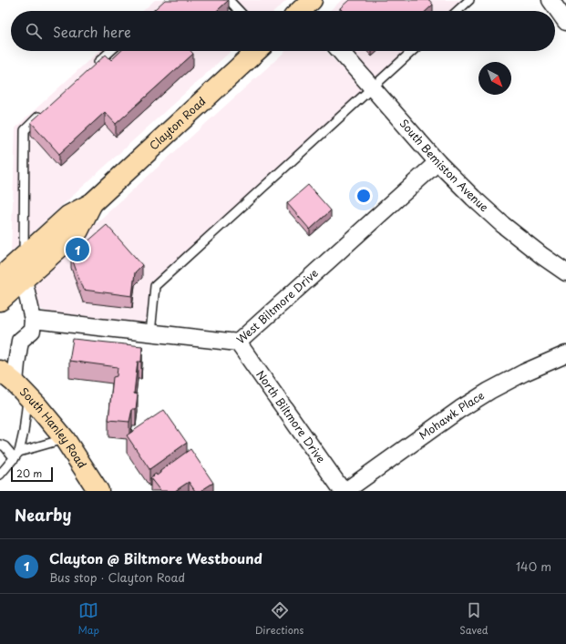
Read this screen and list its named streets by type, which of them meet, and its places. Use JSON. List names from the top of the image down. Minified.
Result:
{"streets":{"main road":["Clayton Road","South Hanley Road"],"street":["South Bemiston Avenue","West Biltmore Drive","Mohawk Place","North Biltmore Drive"]},"crossings":[["South Bemiston Avenue","West Biltmore Drive"],["West Biltmore Drive","North Biltmore Drive"],["Mohawk Place","North Biltmore Drive"]],"scale_bar":"20 m","north":"bottom right","page":{"search":"Search here","pins":"1","scale":"20 m","heading":"Nearby","list":[{"mark":"1","name":"Clayton @ Biltmore Westbound","note":"Bus stop · Clayton Road","value":"140 m"}],"nav":["Map","Directions","Saved"]}}
